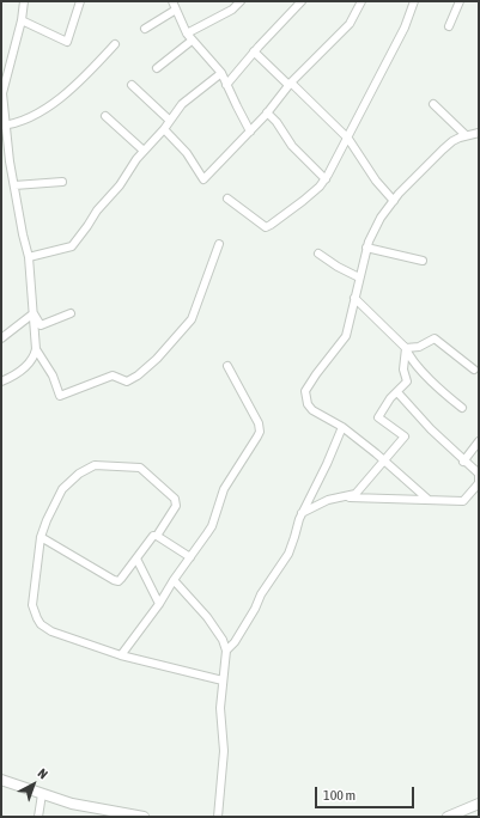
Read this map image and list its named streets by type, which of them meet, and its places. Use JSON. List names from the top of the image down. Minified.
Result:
{"scale_bar":"100 m","north":"top right"}
